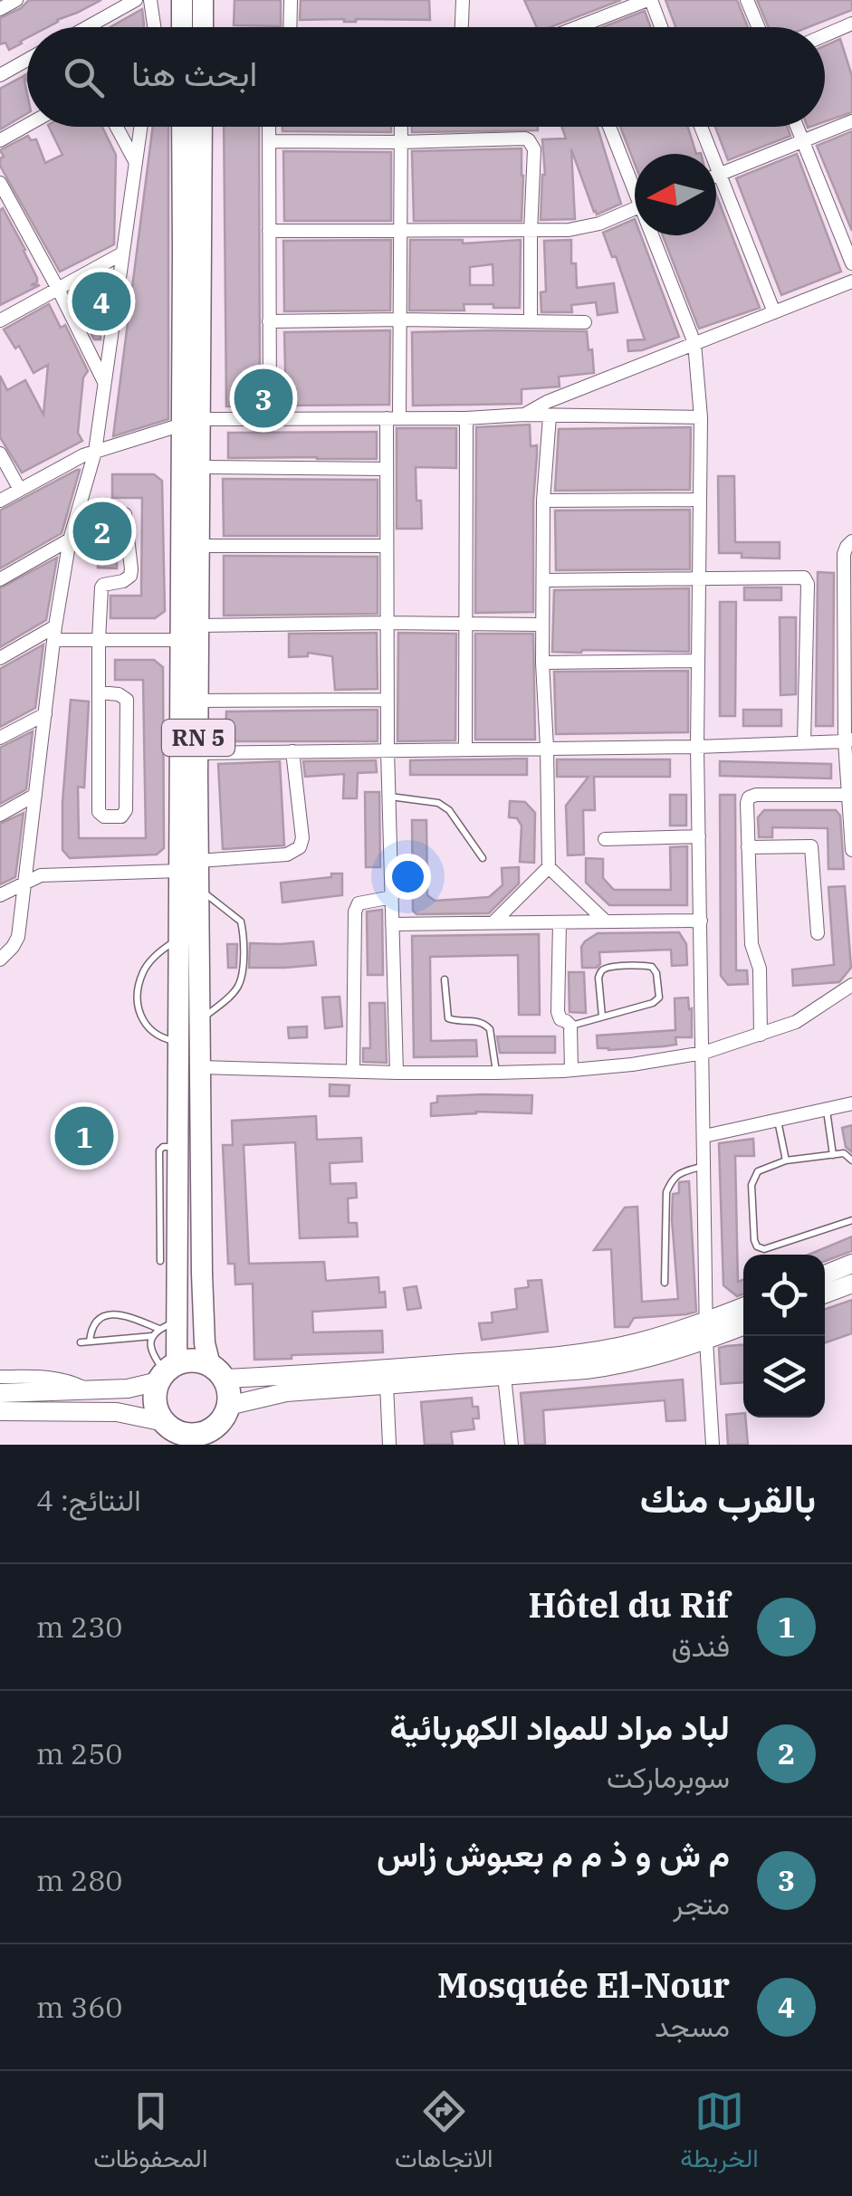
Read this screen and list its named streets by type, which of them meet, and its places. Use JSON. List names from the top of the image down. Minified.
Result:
{"streets":{"main road":["RN 5"]},"north":"left","page":{"search":"ابحث هنا","pins":["4","3","2","1"],"heading":["بالقرب منك","النتائج: 4"],"list":[{"mark":"1","name":"Hôtel du Rif","note":"فندق","value":"230 m"},{"mark":"2","name":"لباد مراد للمواد الكهربائية","note":"سوبرماركت","value":"250 m"},{"mark":"3","name":"م ش و ذ م م بعبوش زاس","note":"متجر","value":"280 m"},{"mark":"4","name":"Mosquée El-Nour","note":"مسجد","value":"360 m"}],"nav":["الخريطة","الاتجاهات","المحفوظات"]}}
